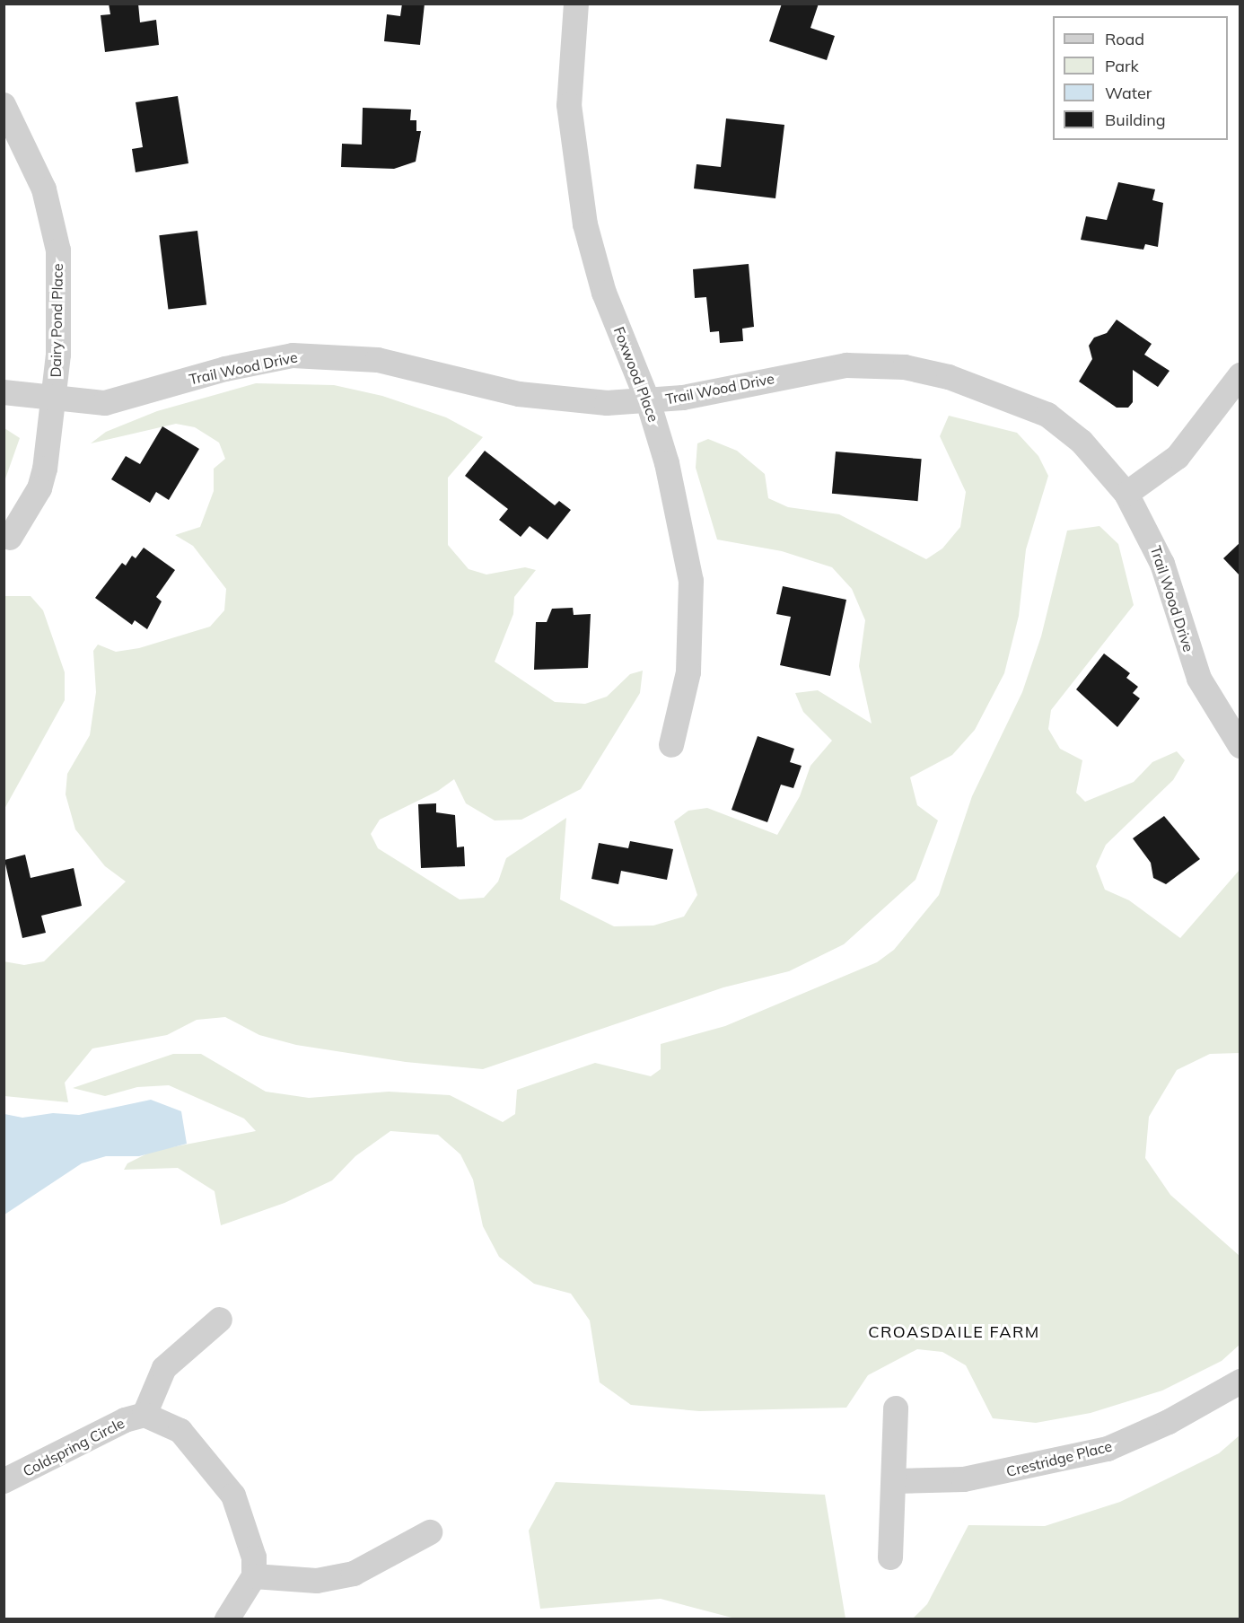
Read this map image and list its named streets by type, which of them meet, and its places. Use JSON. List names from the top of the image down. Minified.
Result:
{"streets":{"street":["Dairy Pond Place","Trail Wood Drive","Foxwood Place","Coldspring Circle","Crestridge Place"]},"crossings":[["Dairy Pond Place","Trail Wood Drive"],["Trail Wood Drive","Foxwood Place"]],"districts":["CROASDAILE FARM"],"legend":["Road","Park","Water","Building"]}
